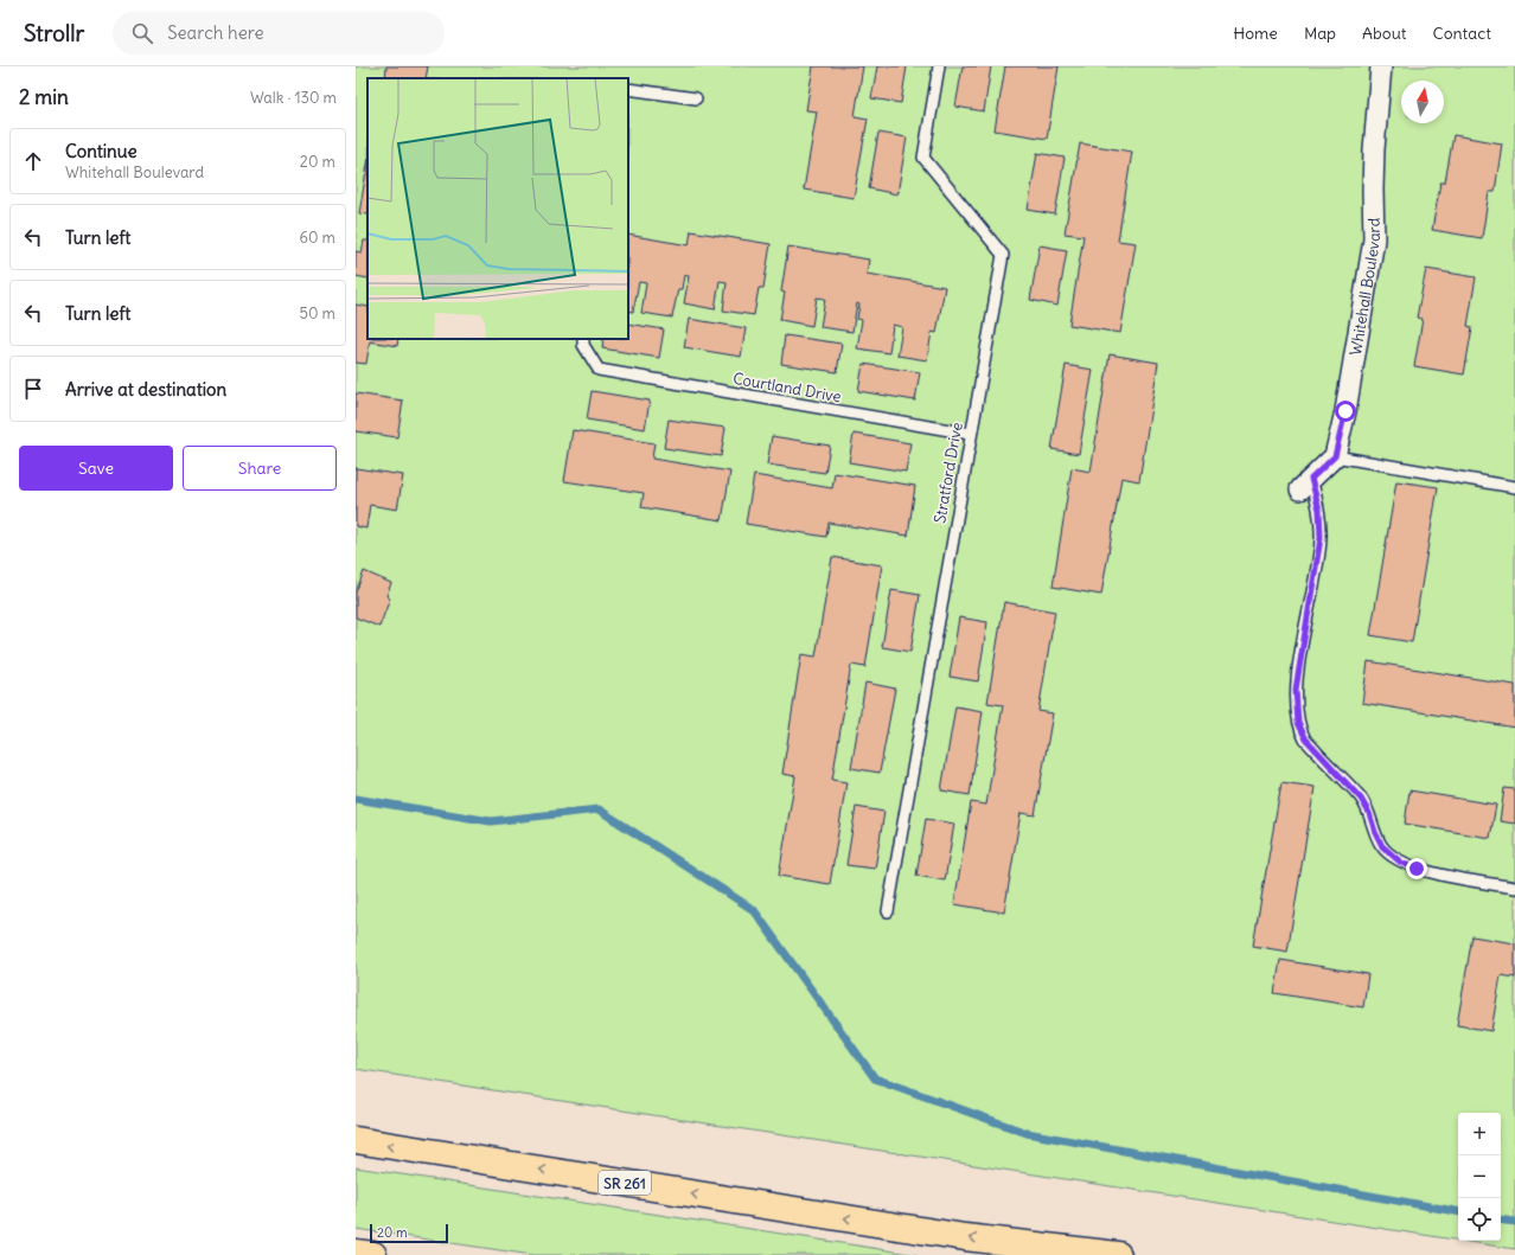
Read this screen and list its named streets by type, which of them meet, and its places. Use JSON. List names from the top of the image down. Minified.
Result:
{"streets":{"main road":["SR 261"],"street":["Whitehall Boulevard"],"lane":["Courtland Drive","Stratford Drive"]},"crossings":[["Courtland Drive","Stratford Drive"]],"scale_bar":"20 m","north":"top","page":{"header":"Strollr","search":"Search here","nav":["Home","Map","About","Contact"],"heading":["2 min","Walk · 130 m"],"list":[["Continue","Whitehall Boulevard","20 m"],["Turn left","60 m"],["Turn left","50 m"],"Arrive at destination"],"buttons":["Save","Share"],"map_buttons":["+","−"],"scale":"20 m"}}
